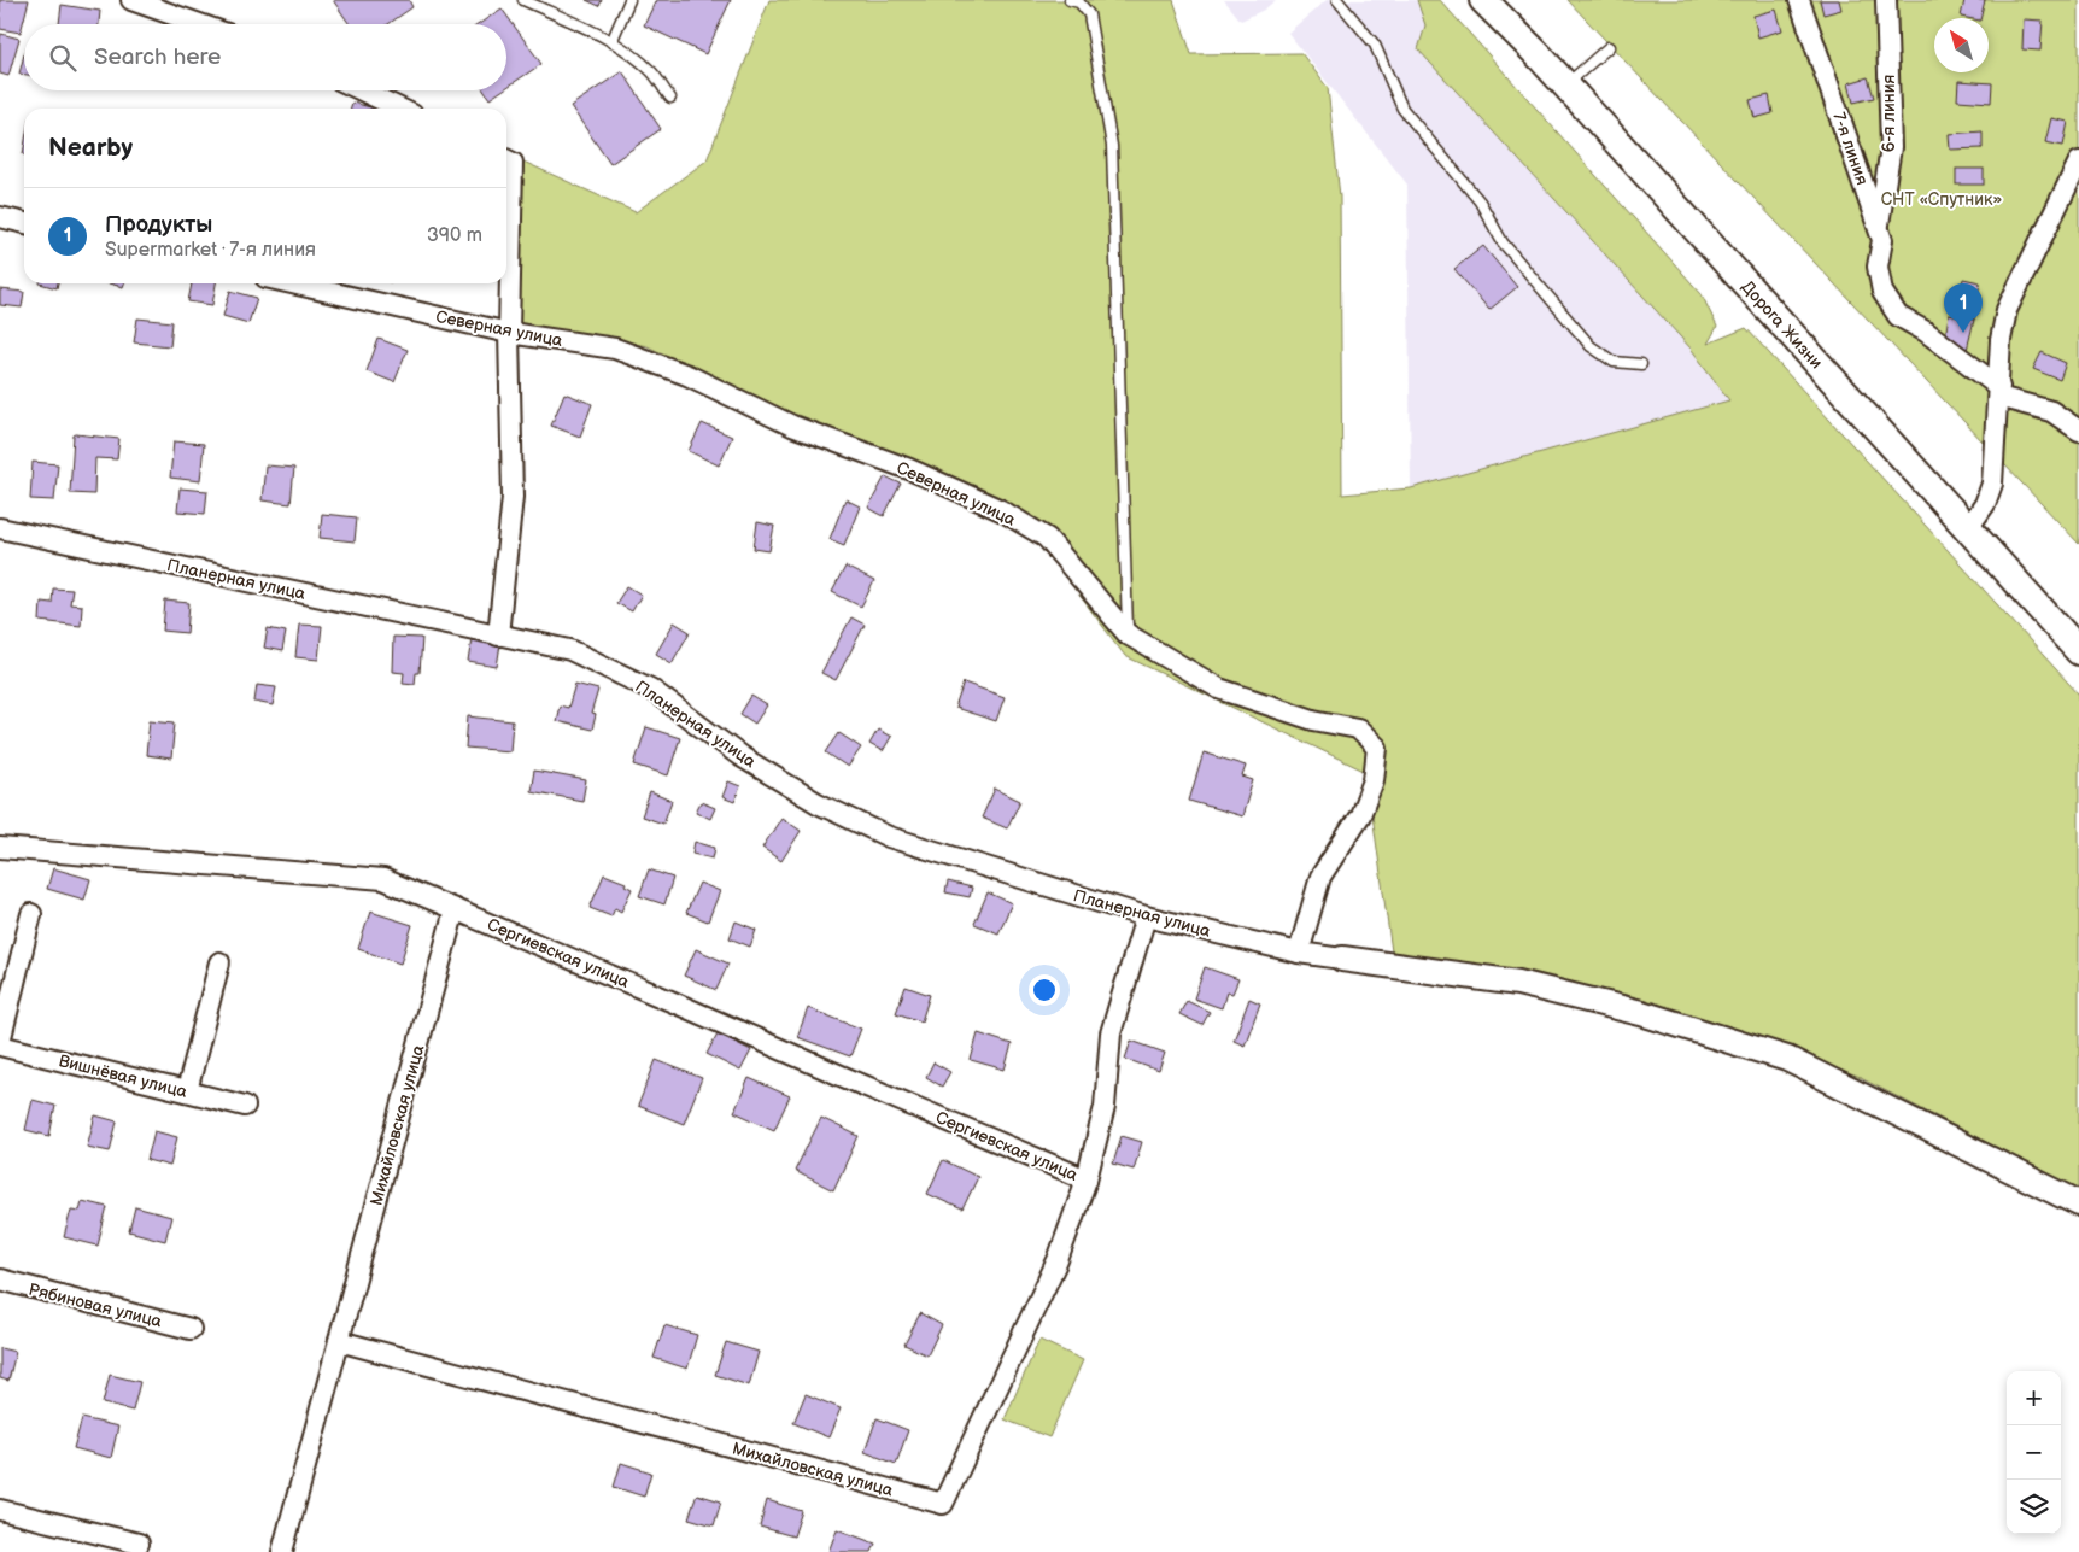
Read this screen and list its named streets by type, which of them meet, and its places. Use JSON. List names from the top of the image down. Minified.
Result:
{"streets":{"main road":["Дорога Жизни"],"street":["6-я линия","7-я линия","Северная улица","Планерная улица","Сергиевская улица","Вишнёвая улица","Михайловская улица","Рябиновая улица"]},"crossings":[["6-я линия","7-я линия"],["Северная улица","Планерная улица"],["Сергиевская улица","Михайловская улица"]],"parks":["СНТ «Спутник»"],"north":"top left","page":{"search":"Search here","heading":"Nearby","list":[{"mark":"1","name":"Продукты","note":"Supermarket · 7-я линия","value":"390 m"}],"pins":"1","map_buttons":["+","−"]}}
